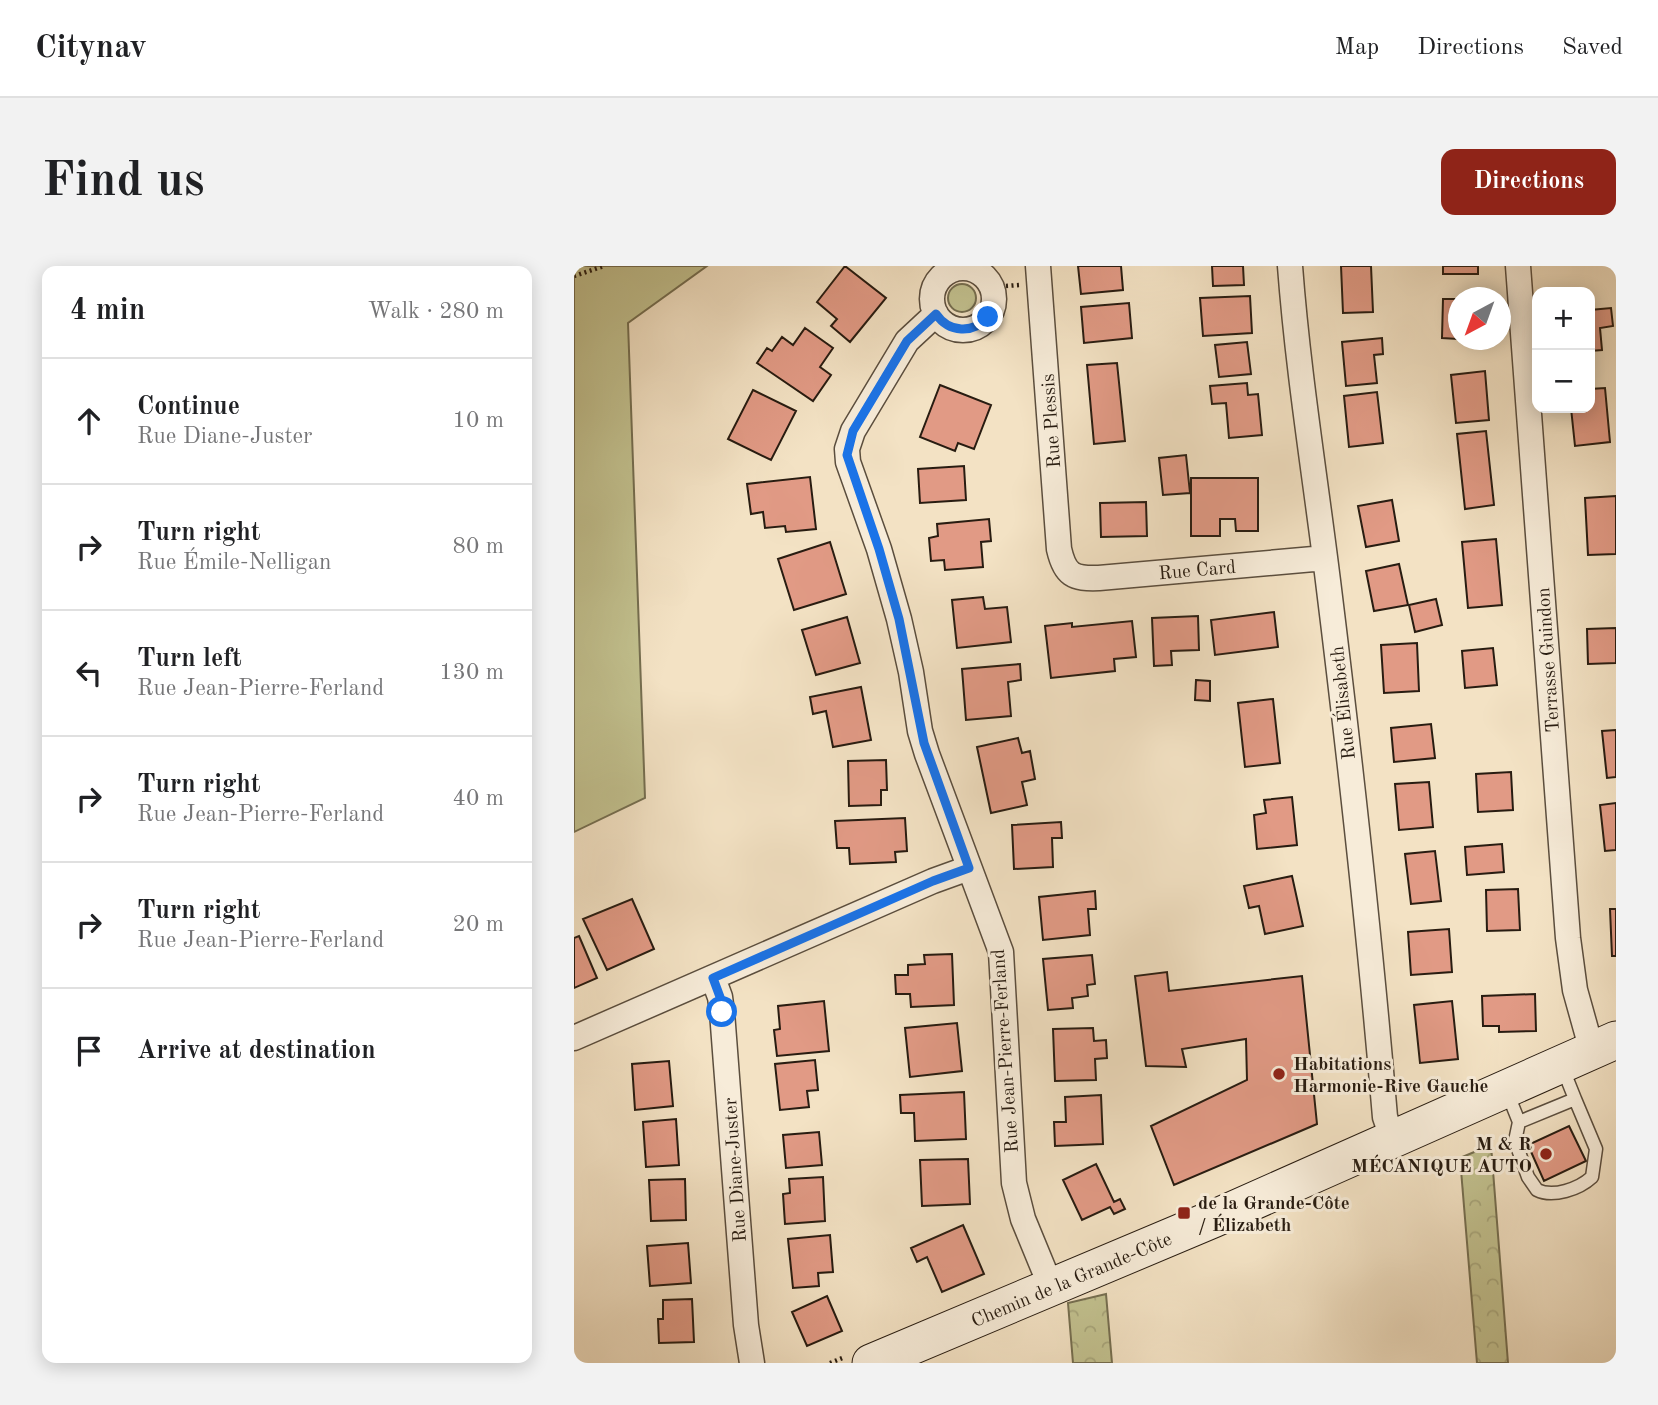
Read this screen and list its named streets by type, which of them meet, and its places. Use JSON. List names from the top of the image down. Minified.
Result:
{"streets":{"main road":["Chemin de la Grande-Côte"],"street":["Rue Plessis","Rue Card","Terrasse Guindon","Rue Élisabeth","Rue Jean-Pierre-Ferland","Rue Diane-Juster"]},"crossings":[["Rue Plessis","Rue Card"],["Rue Card","Rue Élisabeth"],["Terrasse Guindon","Chemin de la Grande-Côte"],["Rue Élisabeth","Chemin de la Grande-Côte"],["Rue Jean-Pierre-Ferland","Chemin de la Grande-Côte"]],"places":{"other":["Habitations Harmonie-Rive Gauche","M & R MÉCANIQUE AUTO"],"transit":["de la Grande-Côte / Élizabeth"]},"north":"bottom left","page":{"header":"Citynav","nav":["Map","Directions","Saved"],"buttons":"Directions","title":"Find us","heading":["4 min","Walk · 280 m"],"map_buttons":["+","−"],"list":[["Continue","Rue Diane-Juster","10 m"],["Turn right","Rue Émile-Nelligan","80 m"],["Turn left","Rue Jean-Pierre-Ferland","130 m"],["Turn right","Rue Jean-Pierre-Ferland","40 m"],["Turn right","Rue Jean-Pierre-Ferland","20 m"],"Arrive at destination"]}}
